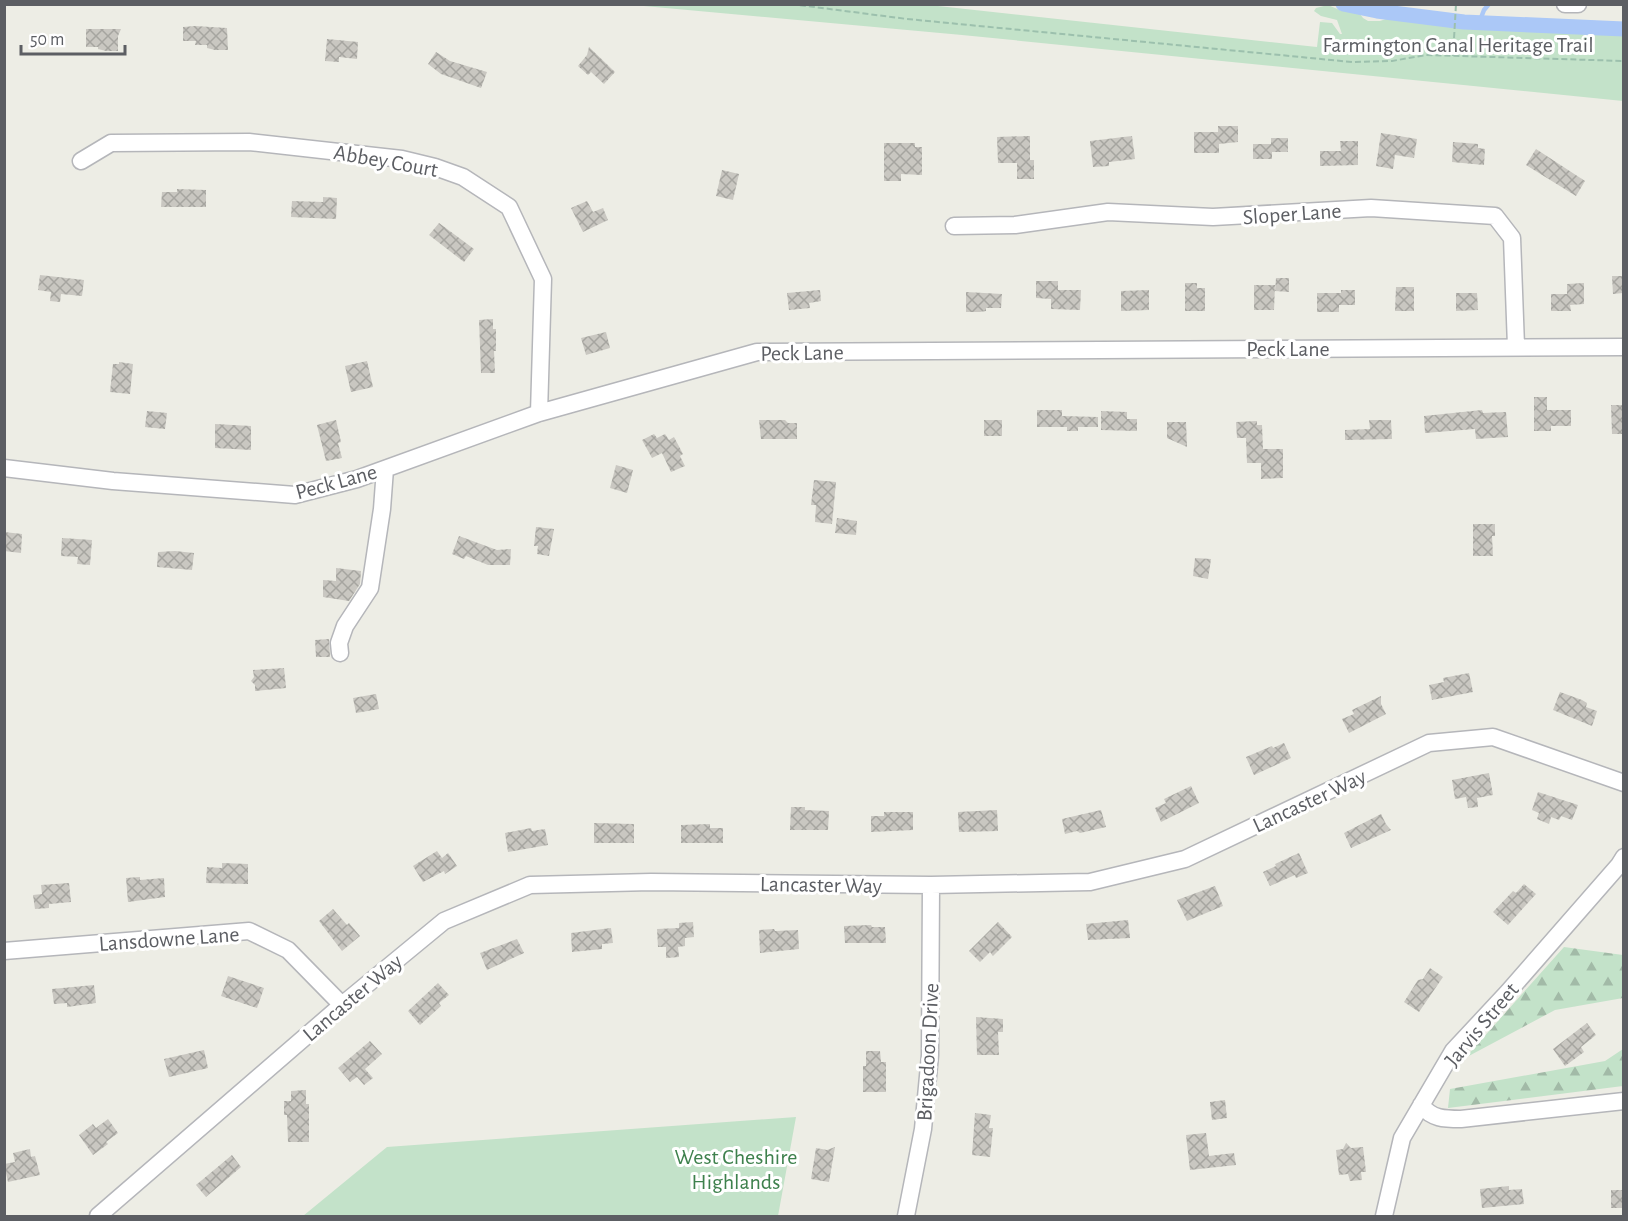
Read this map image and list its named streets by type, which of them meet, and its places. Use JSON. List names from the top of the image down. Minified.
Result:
{"streets":{"street":["Abbey Court","Sloper Lane","Peck Lane","Lancaster Way","Lansdowne Lane","Jarvis Street","Brigadoon Drive"],"path":["Farmington Canal Heritage Trail"]},"crossings":[["Abbey Court","Peck Lane"],["Sloper Lane","Peck Lane"],["Lancaster Way","Lansdowne Lane"],["Lancaster Way","Brigadoon Drive"]],"parks":["West Cheshire Highlands"],"scale_bar":"50 m"}
